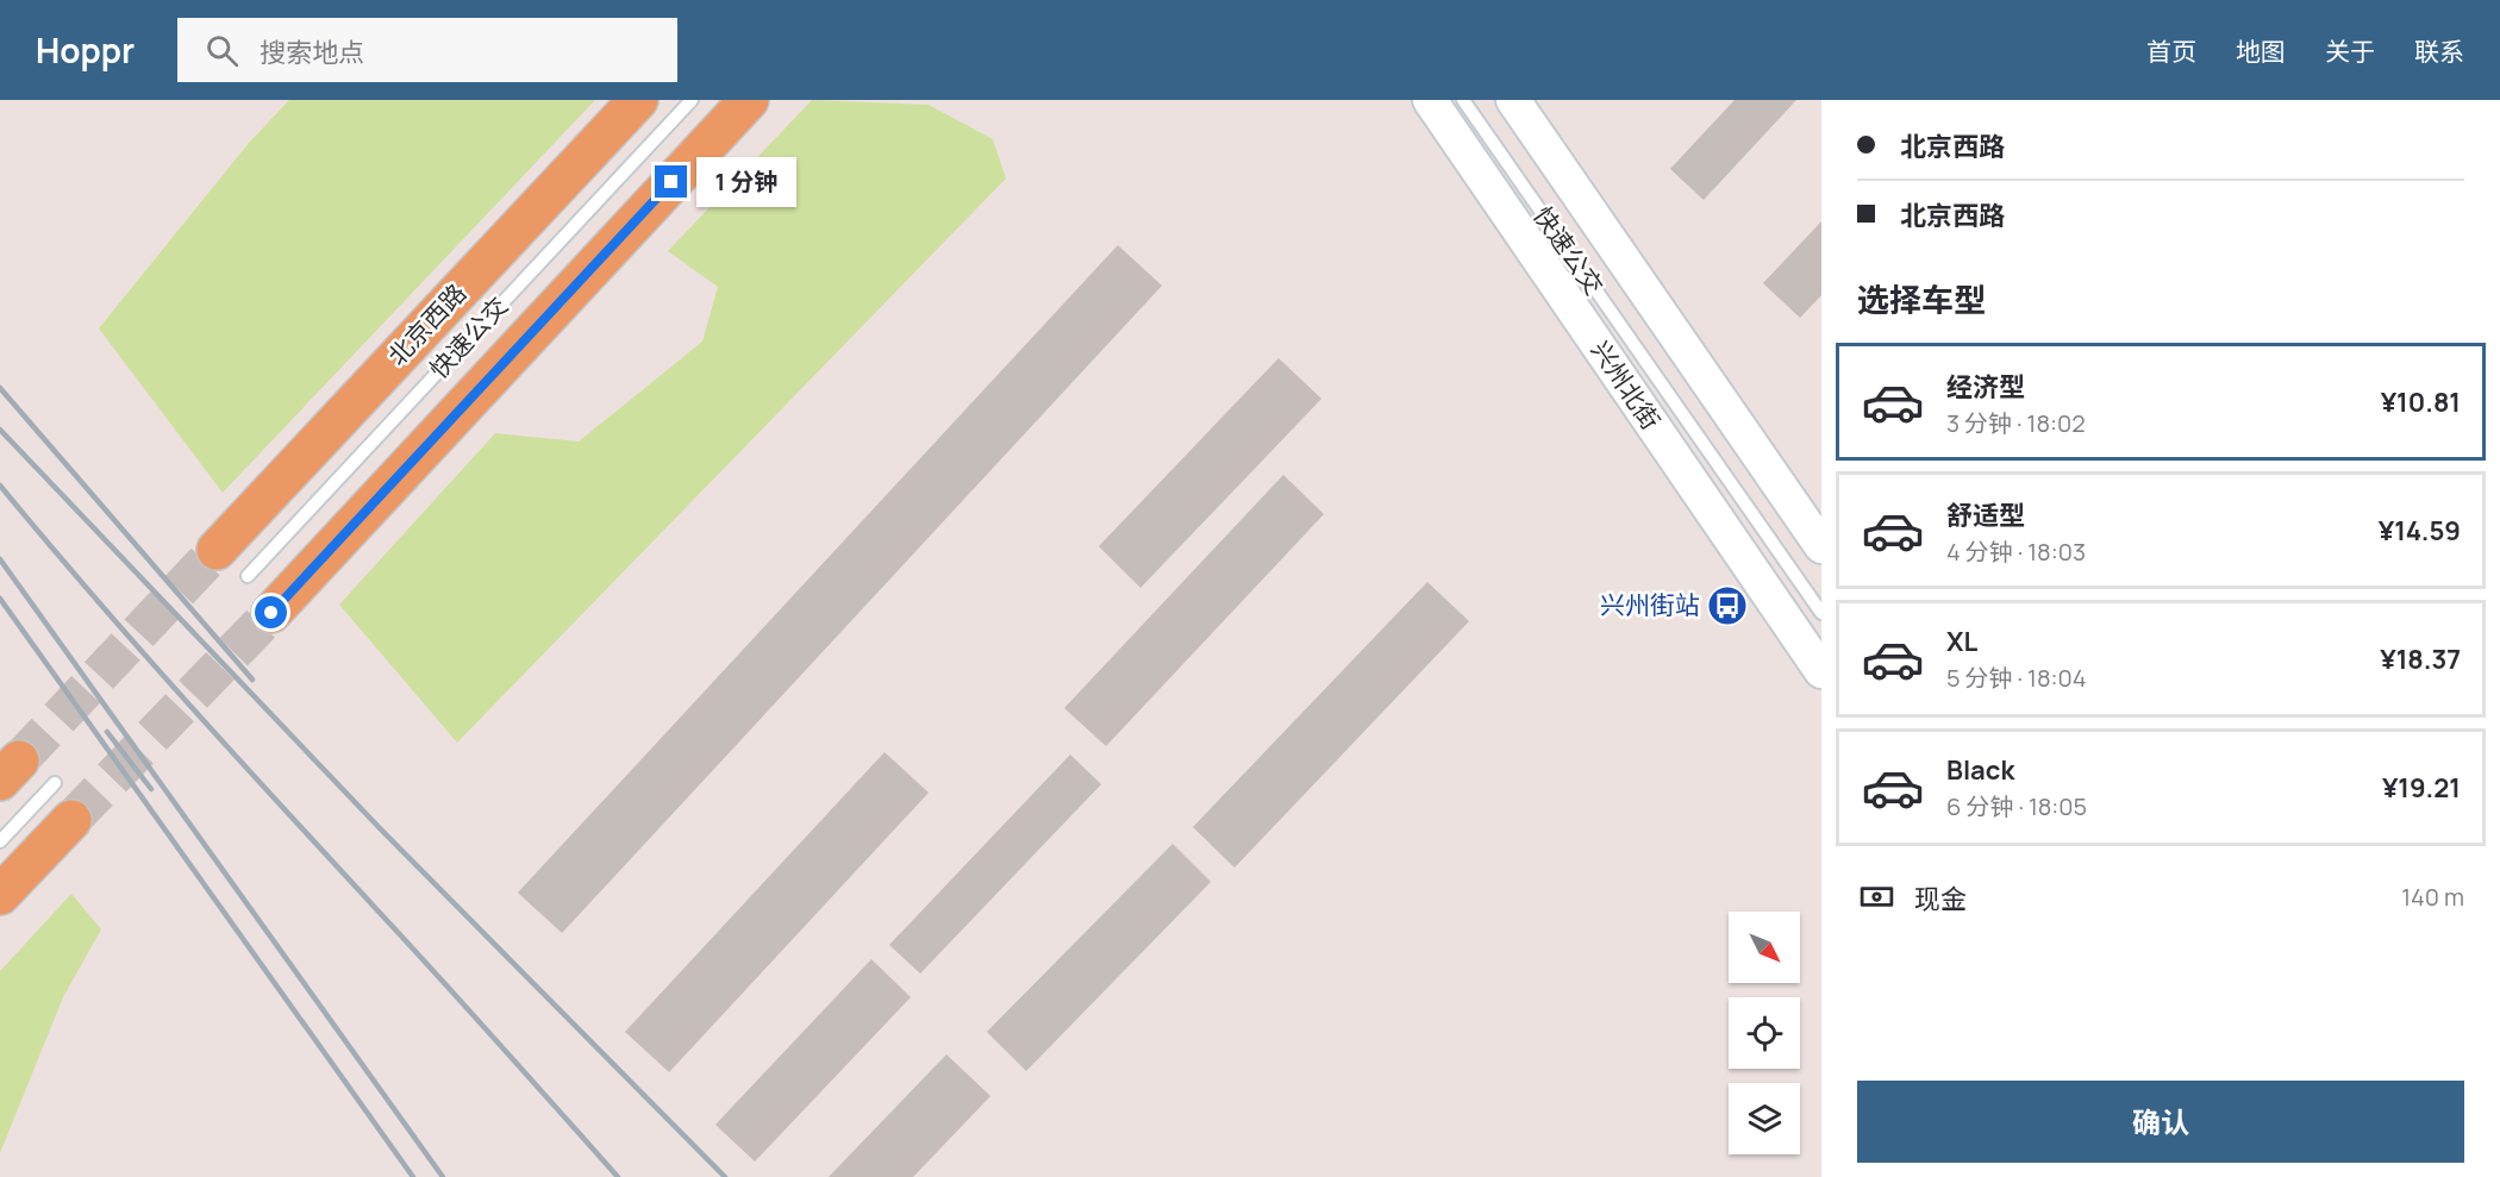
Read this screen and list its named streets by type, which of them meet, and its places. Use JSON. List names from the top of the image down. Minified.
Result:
{"streets":{"main road":["北京西路","兴州北街"],"lane":["快速公交"]},"places":{"bus stop":["兴州街站"]},"north":"bottom right","page":{"header":"Hoppr","search":"搜索地点","nav":["首页","地图","关于","联系"],"banner":["北京西路","北京西路"],"bubble":"1 分钟","heading":"选择车型","list":[{"name":"经济型","note":"3 分钟 · 18:02","value":"¥10.81"},{"name":"舒适型","note":"4 分钟 · 18:03","value":"¥14.59"},{"name":"XL","note":"5 分钟 · 18:04","value":"¥18.37"},{"name":"Black","note":"6 分钟 · 18:05","value":"¥19.21"}],"pay":["现金","140 m"],"buttons":"确认"}}
